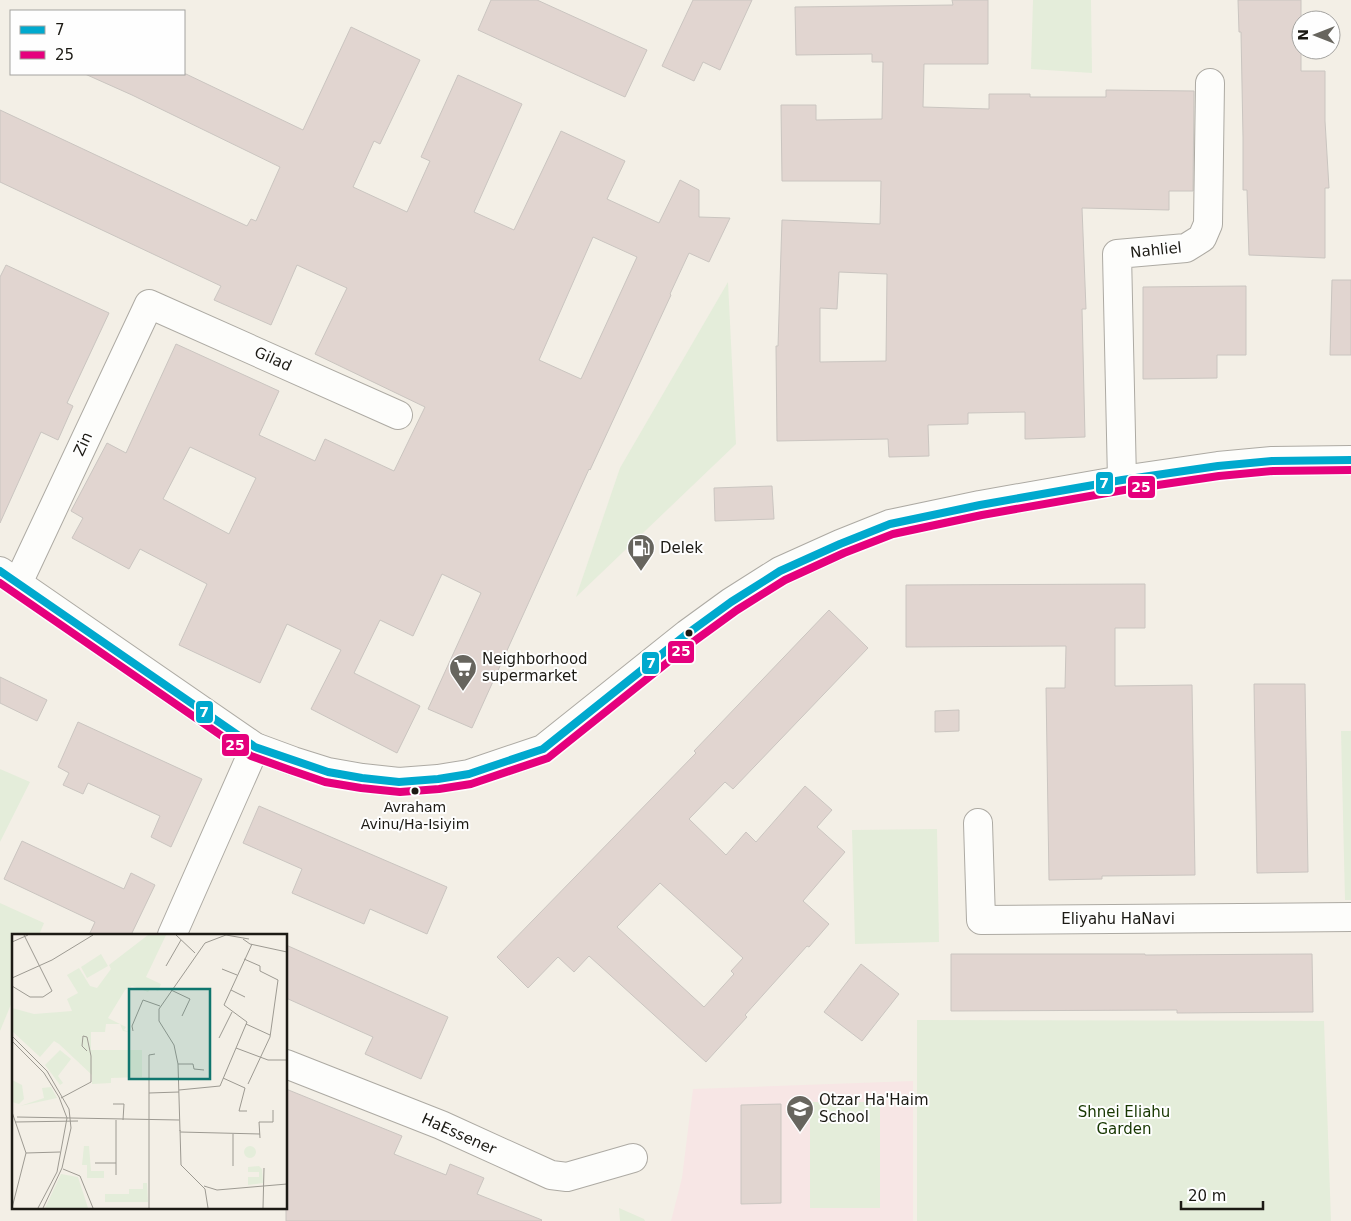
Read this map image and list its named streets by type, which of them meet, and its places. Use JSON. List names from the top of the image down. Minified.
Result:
{"streets":{"street":["Nahliel","Gilad","Zin","Eliyahu HaNavi","HaEssener"]},"crossings":[["Gilad","Zin"]],"parks":["Shnei Eliahu Garden"],"places":{"fuel station":["Delek"],"supermarket":["Neighborhood supermarket"],"other":["Avraham Avinu/Ha-Isiyim"],"school or university":["Otzar Ha'Haim School"]},"lines":["transit line 7","transit line 25"],"legend":["7","25"],"scale_bar":"20 m","north":"left"}
